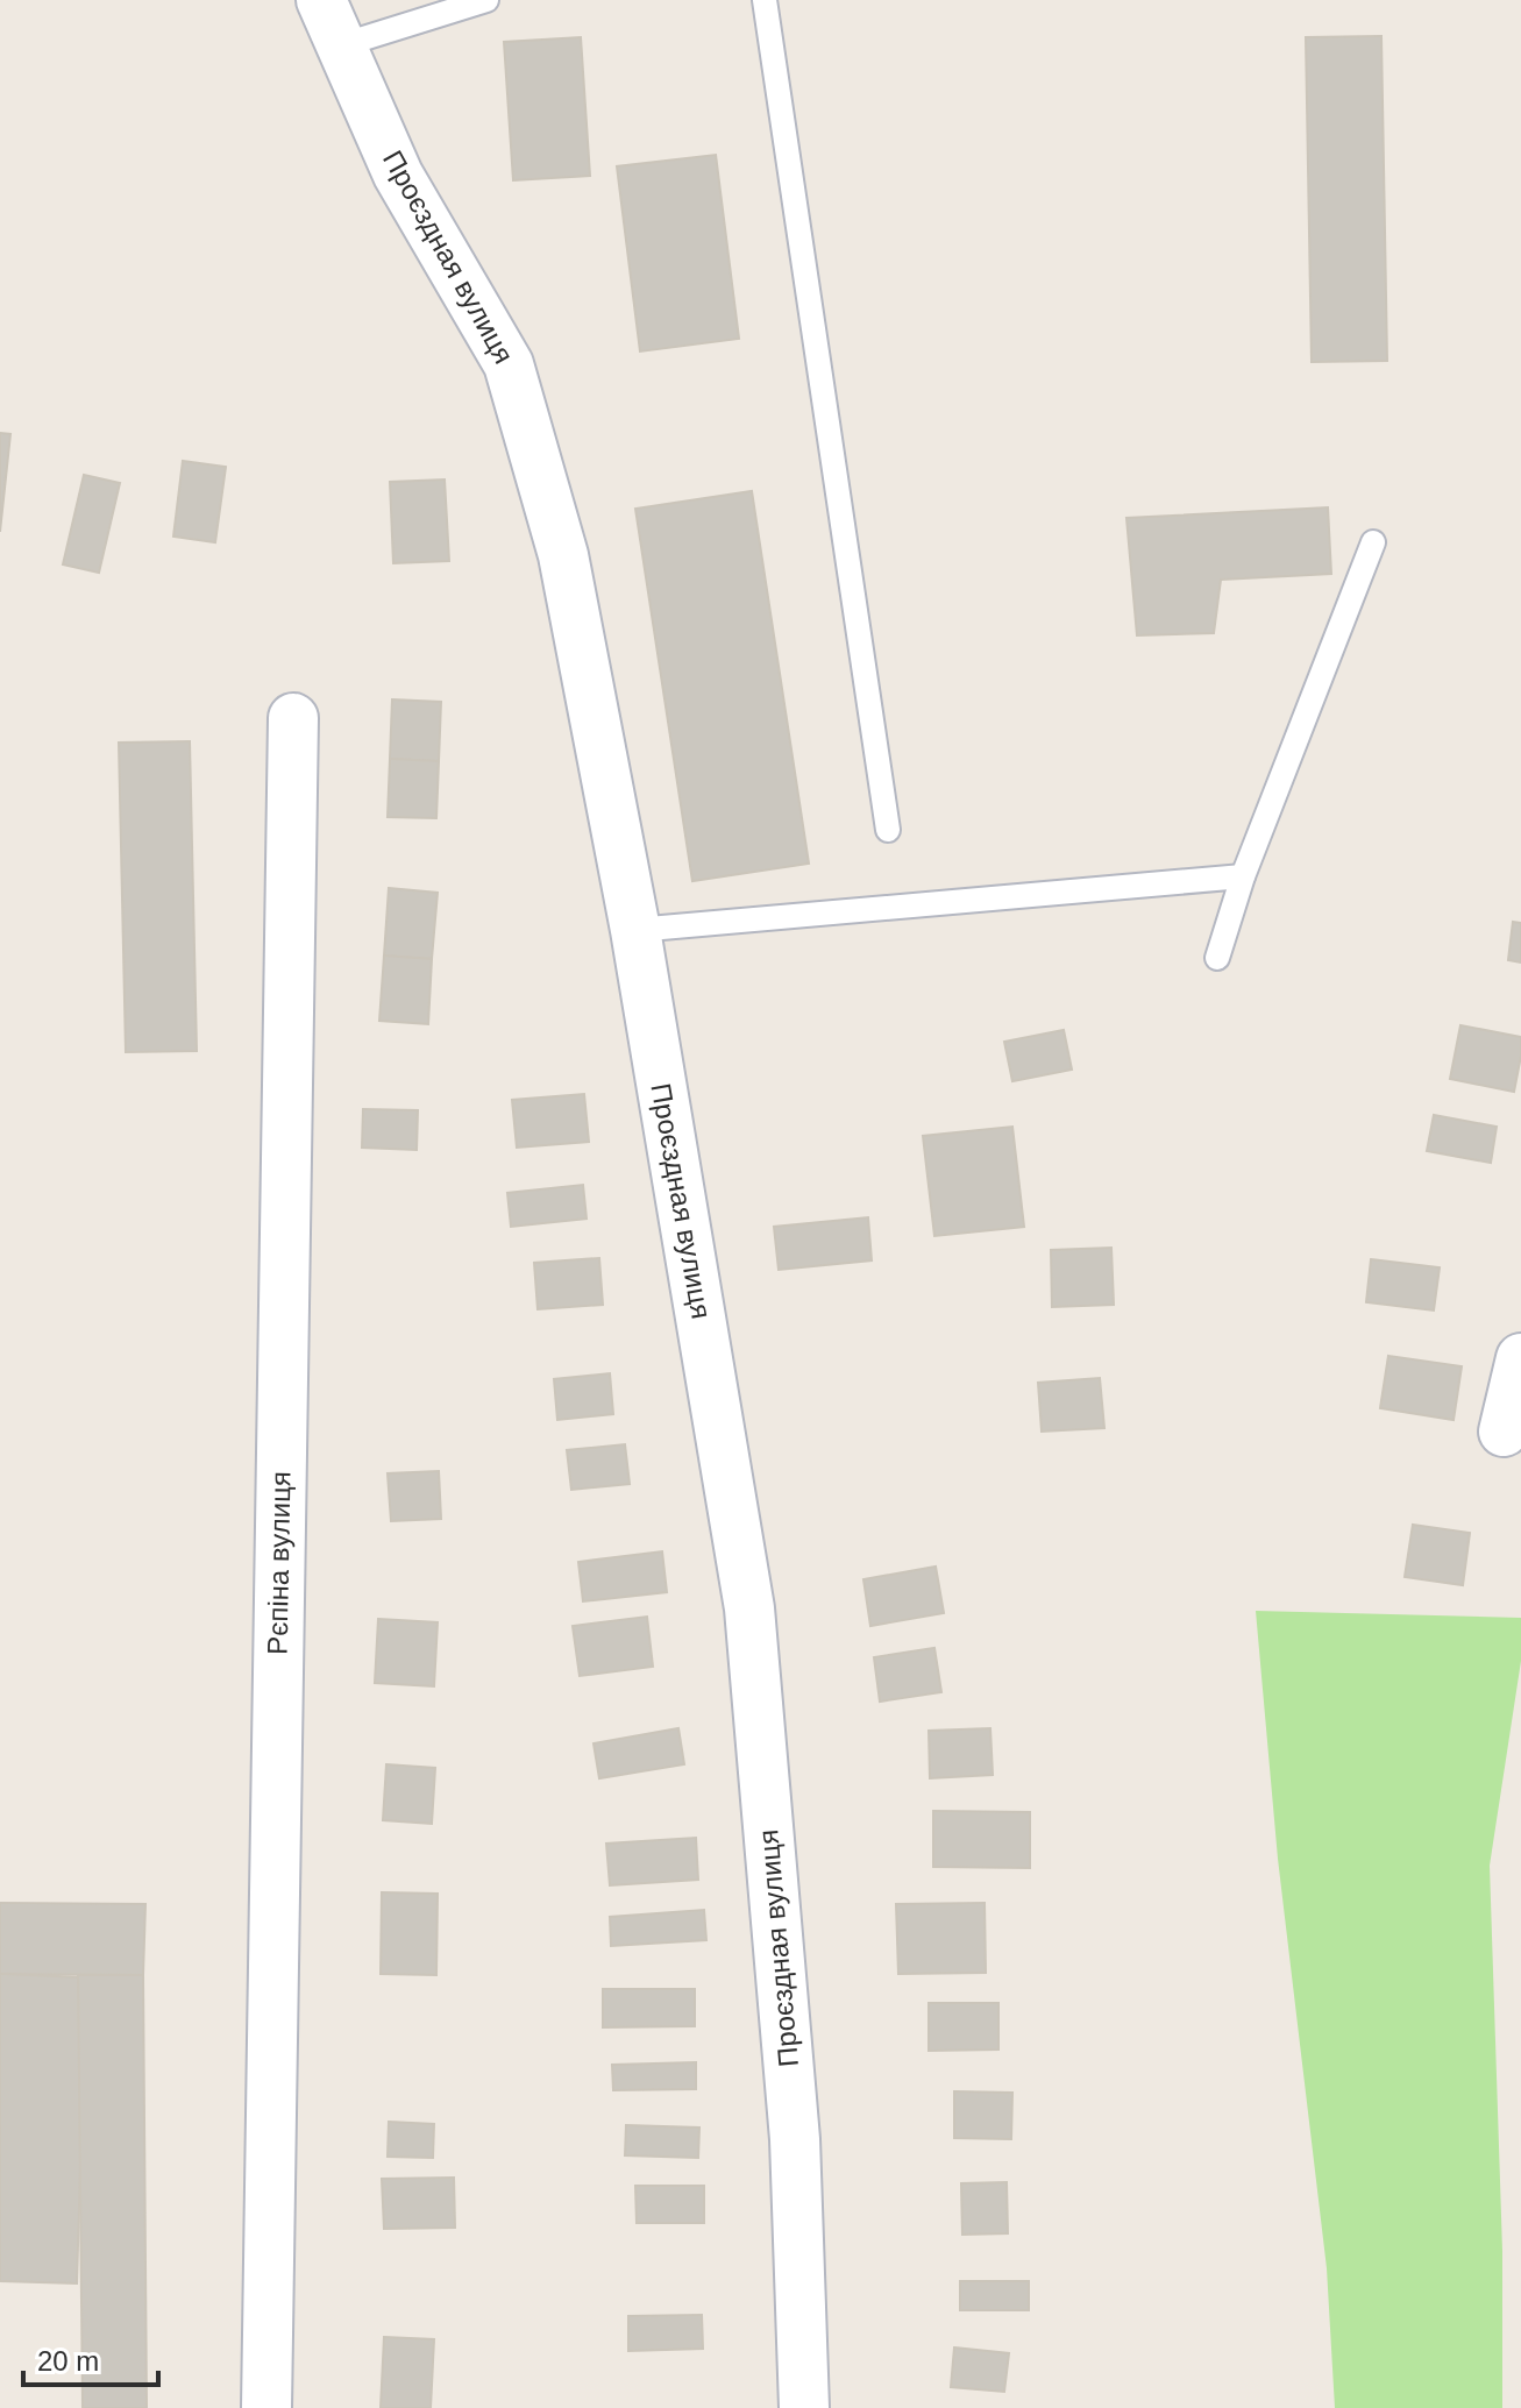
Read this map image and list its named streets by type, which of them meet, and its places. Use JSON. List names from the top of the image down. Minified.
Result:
{"streets":{"street":["Проєздная вулиця","Рєпіна вулиця"]},"scale_bar":"20 m"}
